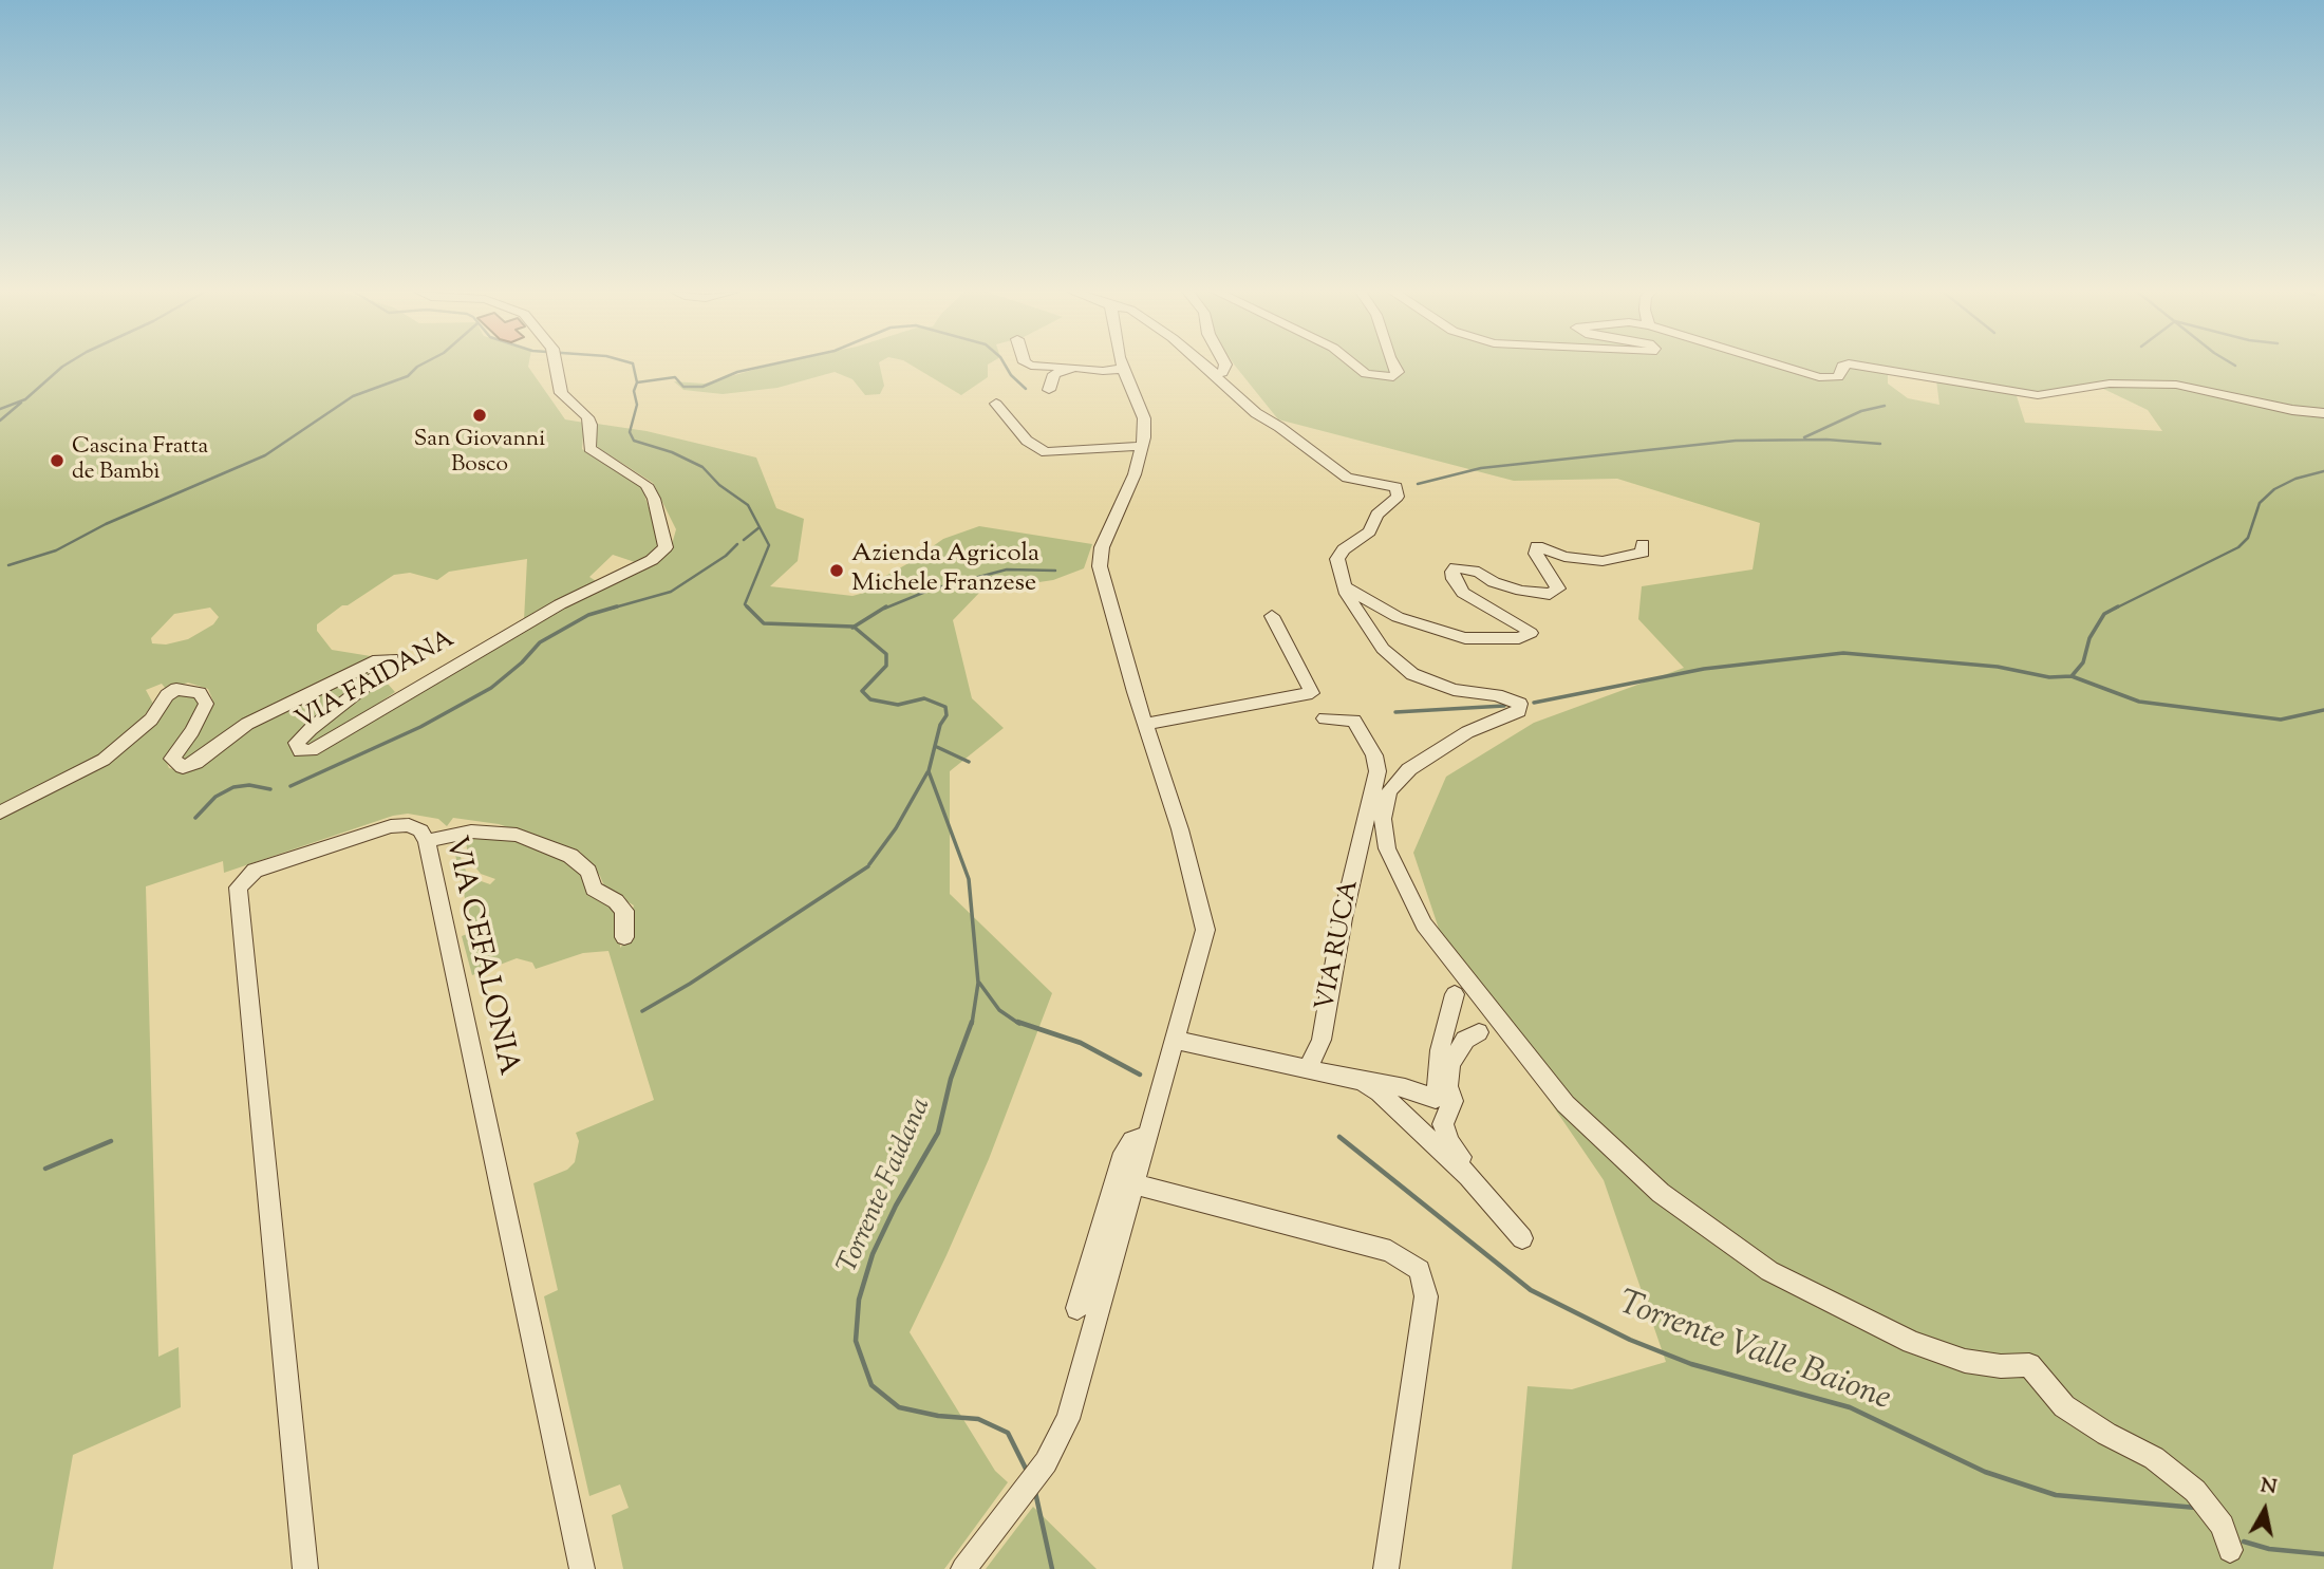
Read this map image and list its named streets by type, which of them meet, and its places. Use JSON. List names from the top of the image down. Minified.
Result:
{"streets":{"street":["VIA FAIDANA","VIA RUCA","VIA CEFALONIA"]},"water":["Torrente Faidana","Torrente Valle Baione"],"places":["San Giovanni Bosco","Cascina Fratta de Bambì","Azienda Agricola Michele Franzese"],"north":"top"}
